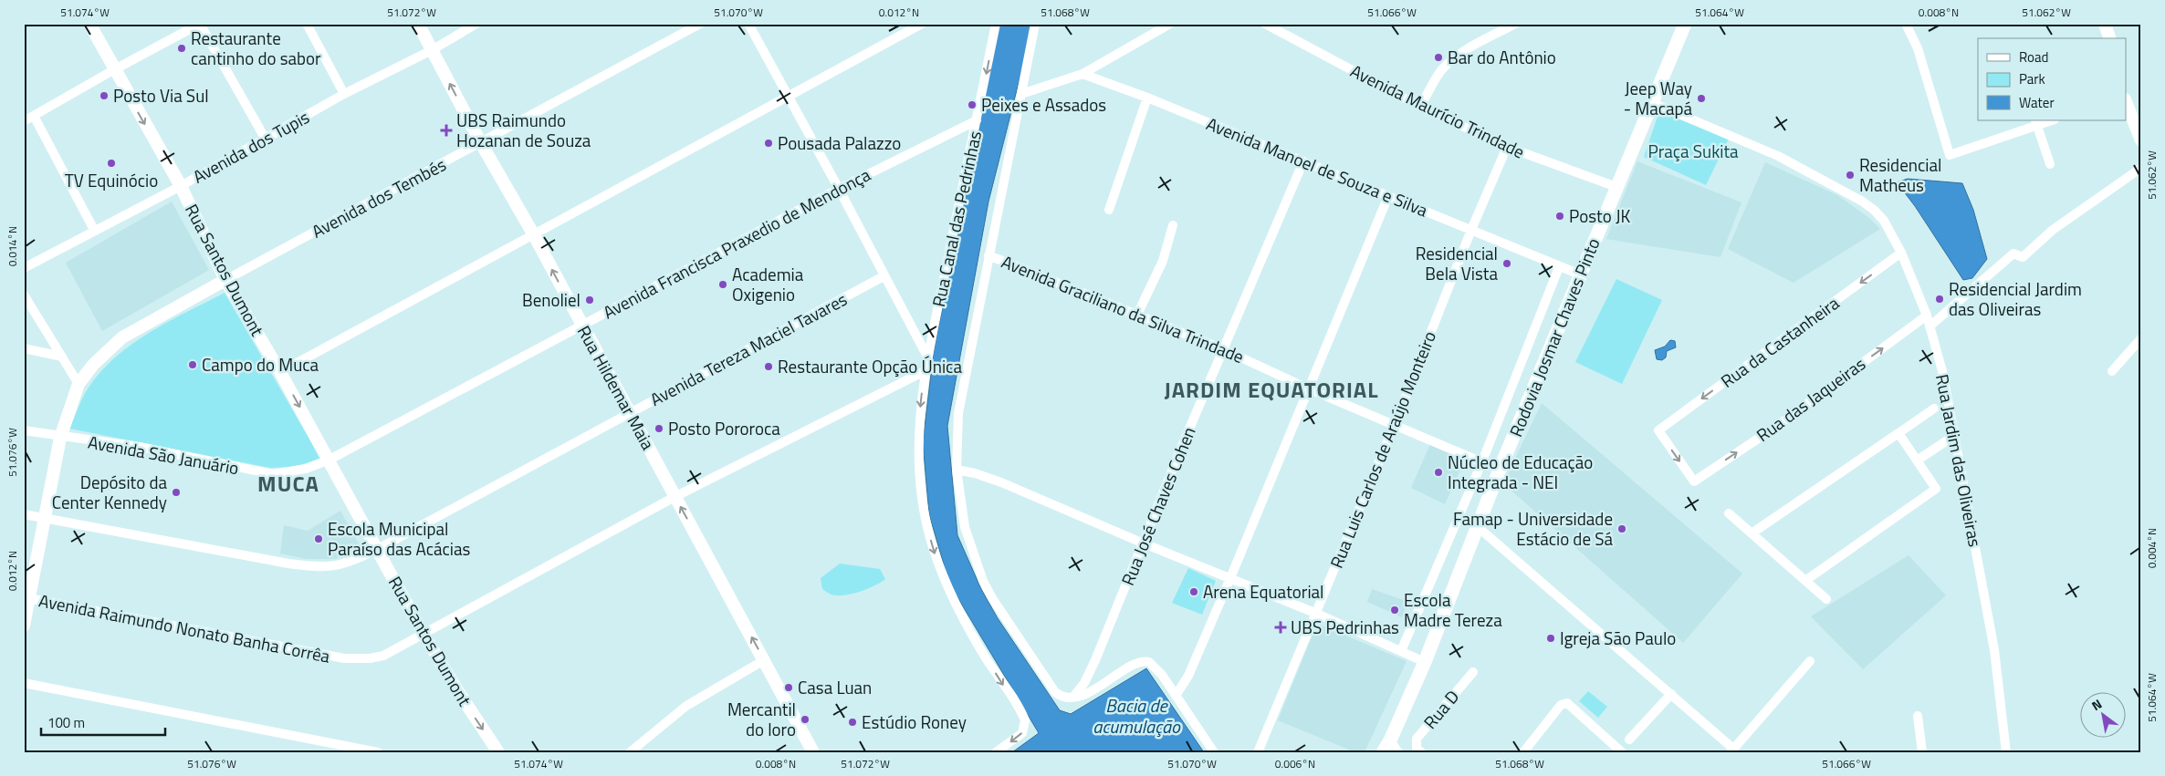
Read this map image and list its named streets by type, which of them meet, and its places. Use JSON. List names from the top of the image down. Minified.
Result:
{"streets":{"main road":["Rua Santos Dumont","Rodovia Josmar Chaves Pinto","Rua Hildemar Maia"],"street":["Avenida Maurício Trindade","Avenida dos Tupis","Avenida Manoel de Souza e Silva","Avenida dos Tembés","Rua Canal das Pedrinhas","Avenida Francisca Praxedio de Mendonça","Avenida Graciliano da Silva Trindade","Rua da Castanheira","Avenida Tereza Maciel Tavares","Rua das Jaqueiras","Rua Luis Carlos de Araújo Monteiro","Avenida São Januário","Rua Jardim das Oliveiras","Rua José Chaves Cohen","Avenida Raimundo Nonato Banha Corrêa","Rua D"]},"crossings":[["Avenida Maurício Trindade","Rodovia Josmar Chaves Pinto"],["Avenida Maurício Trindade","Rua Luis Carlos de Araújo Monteiro"],["Avenida dos Tupis","Rua Santos Dumont"],["Avenida dos Tupis","Rua Hildemar Maia"],["Avenida Manoel de Souza e Silva","Rodovia Josmar Chaves Pinto"],["Avenida Manoel de Souza e Silva","Rua Luis Carlos de Araújo Monteiro"],["Avenida Manoel de Souza e Silva","Rua José Chaves Cohen"],["Avenida dos Tembés","Rua Santos Dumont"],["Avenida dos Tembés","Rua Hildemar Maia"],["Rua Canal das Pedrinhas","Avenida Francisca Praxedio de Mendonça"],["Rua Canal das Pedrinhas","Avenida Raimundo Nonato Banha Corrêa"],["Avenida Francisca Praxedio de Mendonça","Rua Santos Dumont"],["Avenida Francisca Praxedio de Mendonça","Rua Hildemar Maia"],["Avenida Francisca Praxedio de Mendonça","Avenida São Januário"],["Rua Santos Dumont","Avenida Tereza Maciel Tavares"],["Rua Santos Dumont","Avenida São Januário"],["Rua Santos Dumont","Avenida Raimundo Nonato Banha Corrêa"],["Avenida Graciliano da Silva Trindade","Rodovia Josmar Chaves Pinto"],["Avenida Graciliano da Silva Trindade","Rua Luis Carlos de Araújo Monteiro"],["Avenida Graciliano da Silva Trindade","Rua José Chaves Cohen"],["Rodovia Josmar Chaves Pinto","Rua Jardim das Oliveiras"],["Rua da Castanheira","Rua das Jaqueiras"],["Rua da Castanheira","Rua Jardim das Oliveiras"],["Avenida Tereza Maciel Tavares","Rua Hildemar Maia"],["Rua Hildemar Maia","Avenida Raimundo Nonato Banha Corrêa"],["Rua das Jaqueiras","Rua Jardim das Oliveiras"]],"one_way":["Rua Santos Dumont","Rua da Castanheira","Rua Hildemar Maia"],"districts":["JARDIM EQUATORIAL","MUCA"],"water":["Bacia de acumulação"],"parks":["Praça Sukita"],"places":{"other":["Restaurante cantinho do sabor","Bar do Antônio","Posto Via Sul","Jeep Way - Macapá","Peixes e Assados","Pousada Palazzo","TV Equinócio","Residencial Matheus","Posto JK","Residencial Bela Vista","Academia Oxigenio","Residencial Jardim das Oliveiras","Benoliel","Campo do Muca","Restaurante Opção Única","Posto Pororoca","Núcleo de Educação Integrada - NEI","Depósito da Center Kennedy","Famap - Universidade Estácio de Sá","Escola Municipal Paraíso das Acácias","Arena Equatorial","Escola Madre Tereza","Igreja São Paulo","Casa Luan","Mercantil do loro","Estúdio Roney"],"health":["UBS Raimundo Hozanan de Souza","UBS Pedrinhas"]},"legend":["Road","Park","Water"],"scale_bar":"100 m","north":"top left","coordinates":["51.074°W","51.072°W","51.070°W","0.012°N","51.068°W","51.066°W","51.064°W","0.008°N","51.062°W","0.014°N","51.076°W","0.004°N","0.006°N"]}
